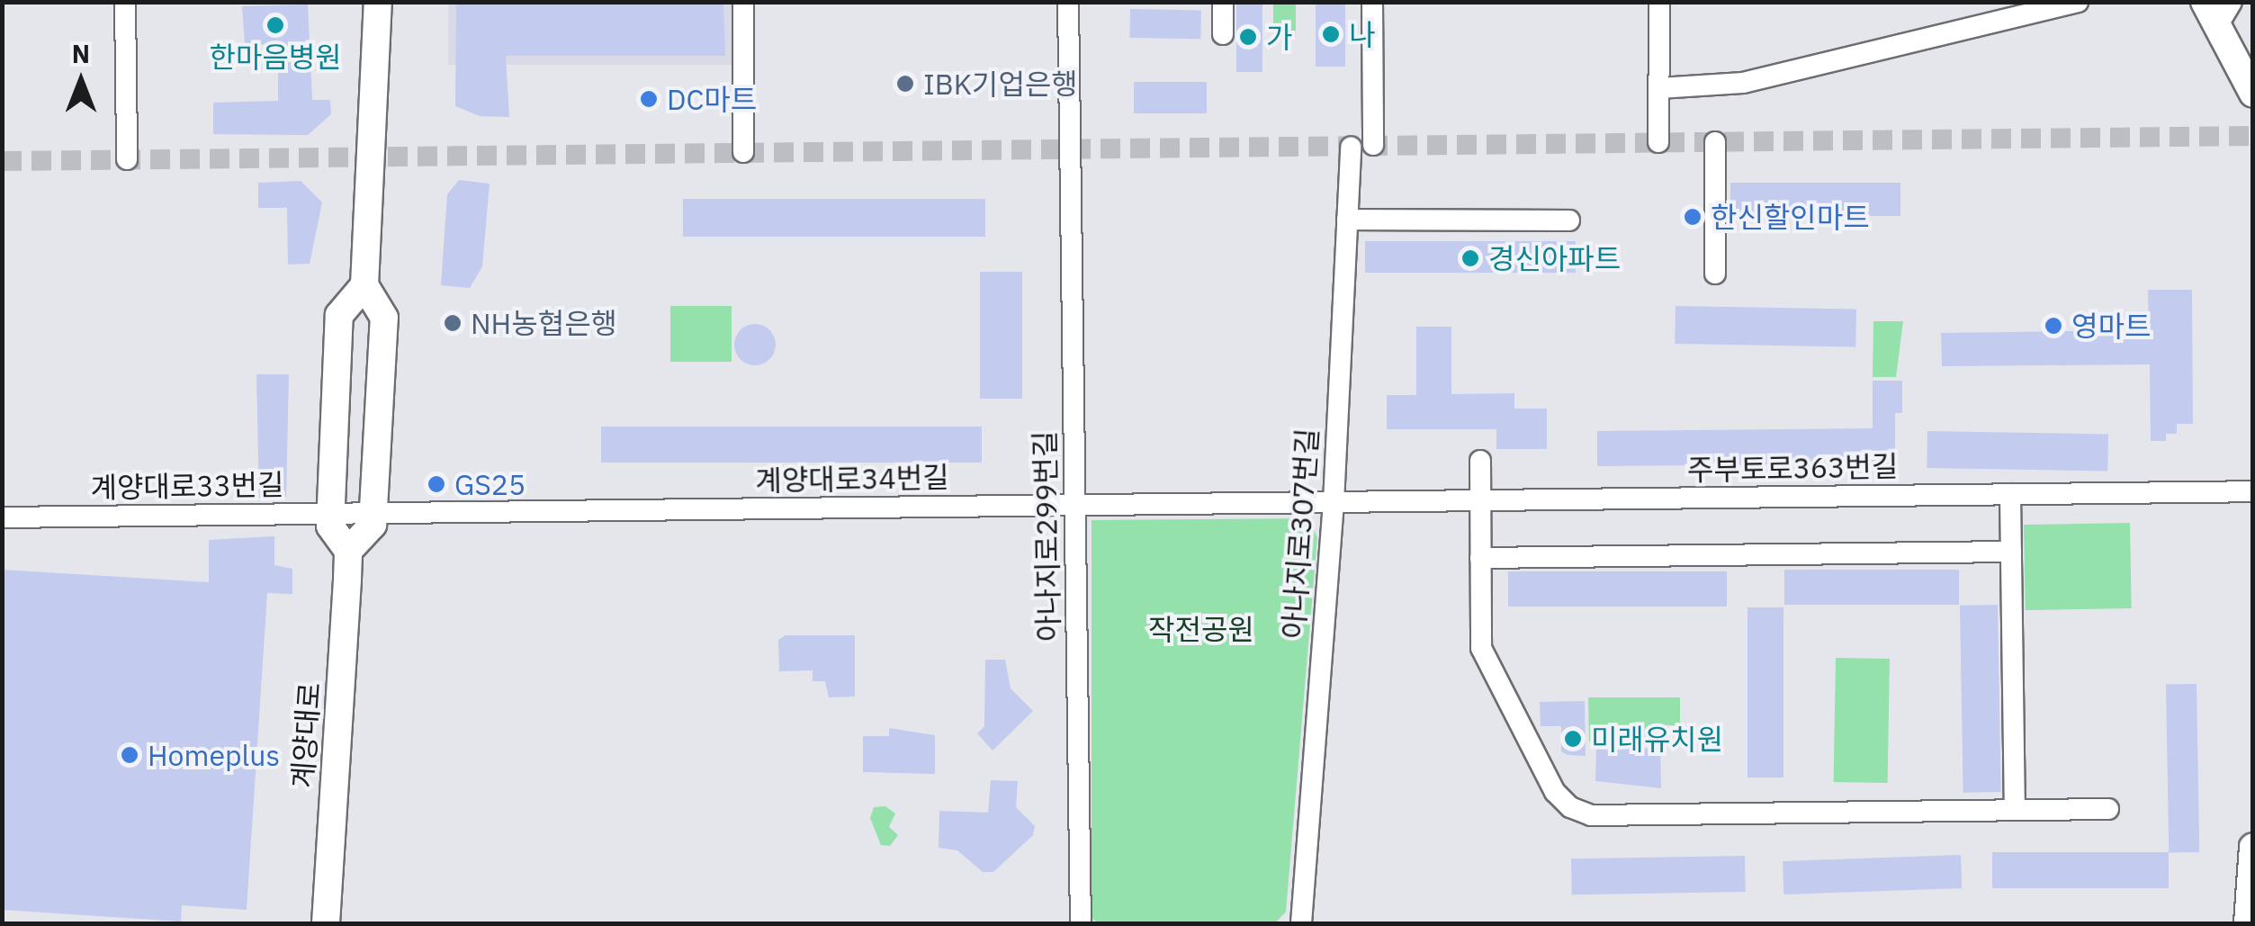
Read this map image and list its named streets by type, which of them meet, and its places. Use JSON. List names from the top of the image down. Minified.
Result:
{"streets":{"main road":["계양대로"],"street":["주부토로363번길","계양대로34번길","계양대로33번길","아나지로307번길","아나지로299번길"]},"crossings":[["주부토로363번길","계양대로34번길"],["주부토로363번길","아나지로307번길"],["계양대로34번길","계양대로33번길"],["계양대로34번길","아나지로307번길"],["계양대로34번길","아나지로299번길"],["계양대로33번길","계양대로"]],"parks":["작전공원"],"places":["한마음병원","나","가","IBK기업은행","DC마트","한신할인마트","경신아파트","NH농협은행","영마트","GS25","미래유치원","Homeplus"],"north":"top"}
